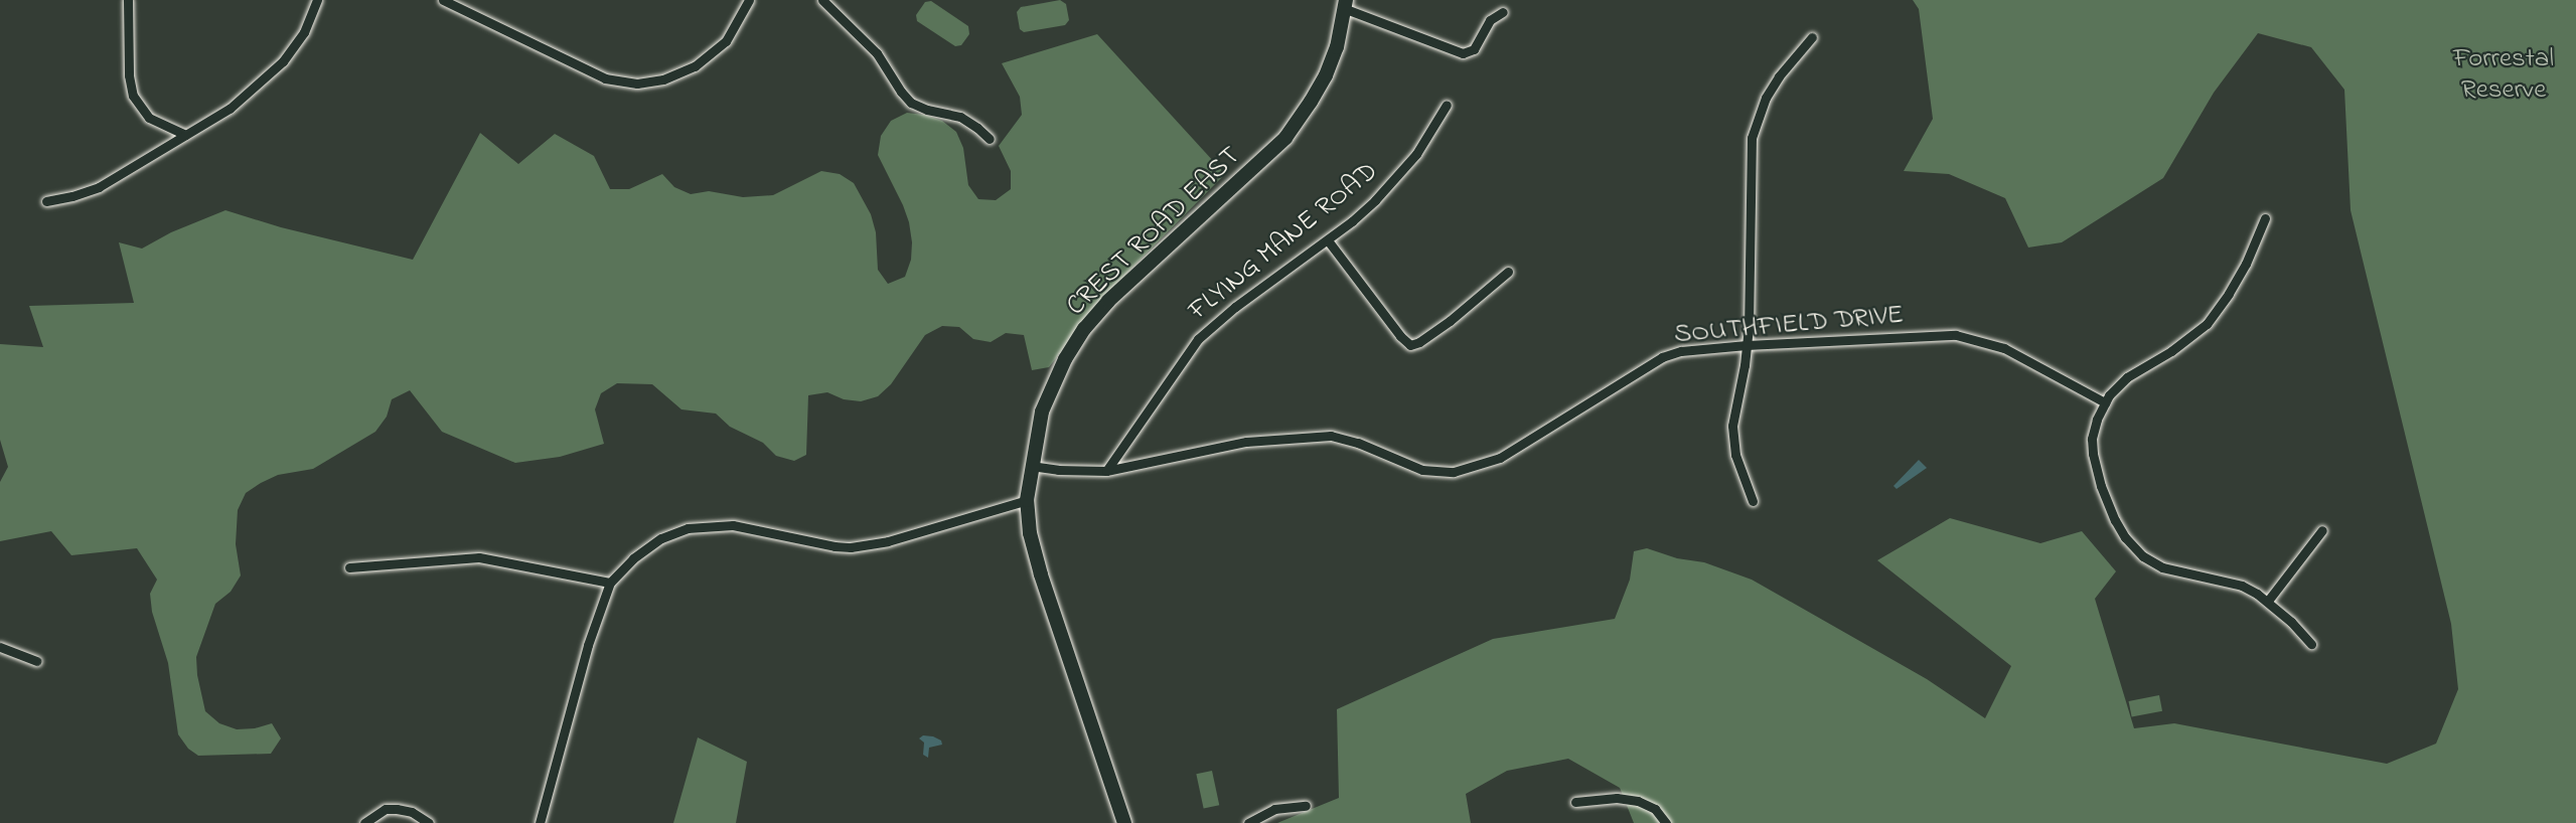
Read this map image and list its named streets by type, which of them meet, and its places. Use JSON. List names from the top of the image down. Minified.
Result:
{"streets":{"street":["CREST ROAD EAST","FLYING MANE ROAD","SOUTHFIELD DRIVE"]},"crossings":[["CREST ROAD EAST","SOUTHFIELD DRIVE"],["FLYING MANE ROAD","SOUTHFIELD DRIVE"]],"parks":["Forrestal Reserve"]}
